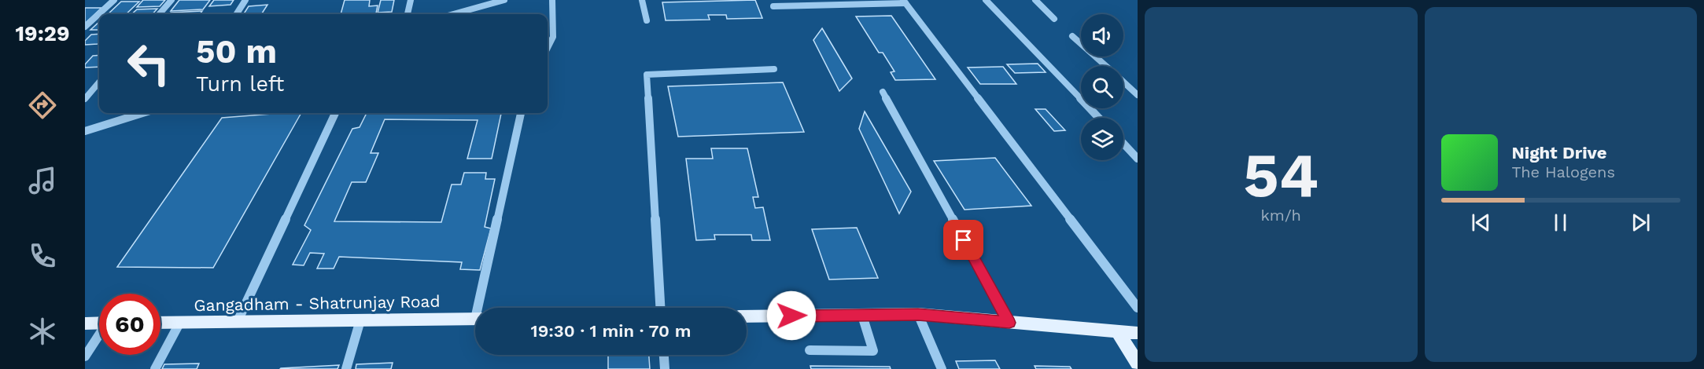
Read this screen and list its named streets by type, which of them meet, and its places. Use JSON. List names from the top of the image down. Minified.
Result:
{"streets":{"main road":["Gangadham - Shatrunjay Road"]},"page":{"tabs":"19:29","tile":["54","km/h"],"turn":["50 m","Turn left"],"song":["Night Drive","The Halogens"],"limit":"60","trip":"19:30 · 1 min · 70 m"}}
